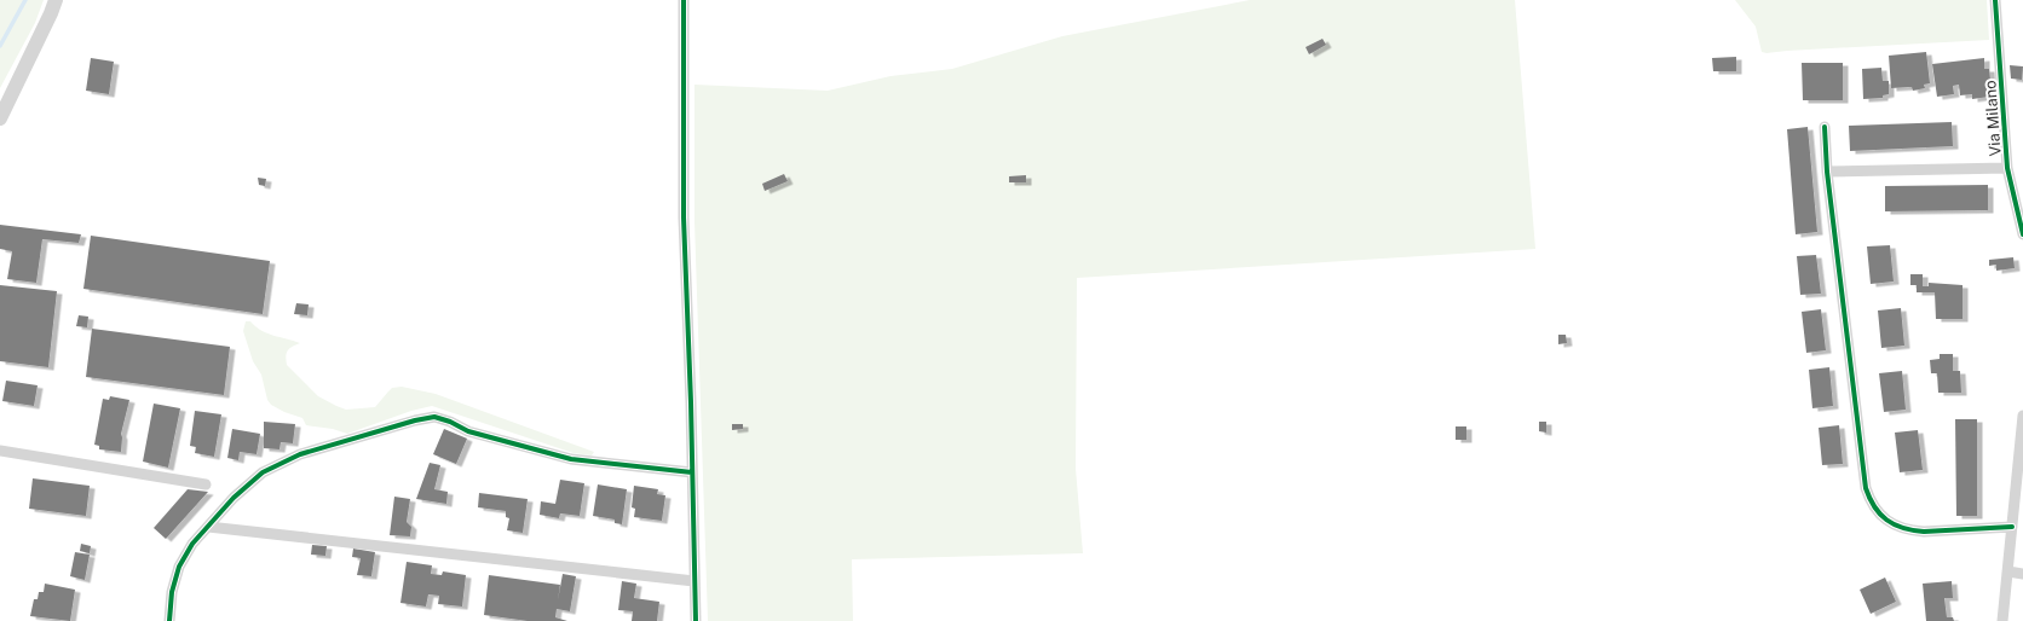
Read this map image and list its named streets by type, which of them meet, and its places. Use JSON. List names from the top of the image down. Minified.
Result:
{"streets":{"street":["Via Milano"]}}
